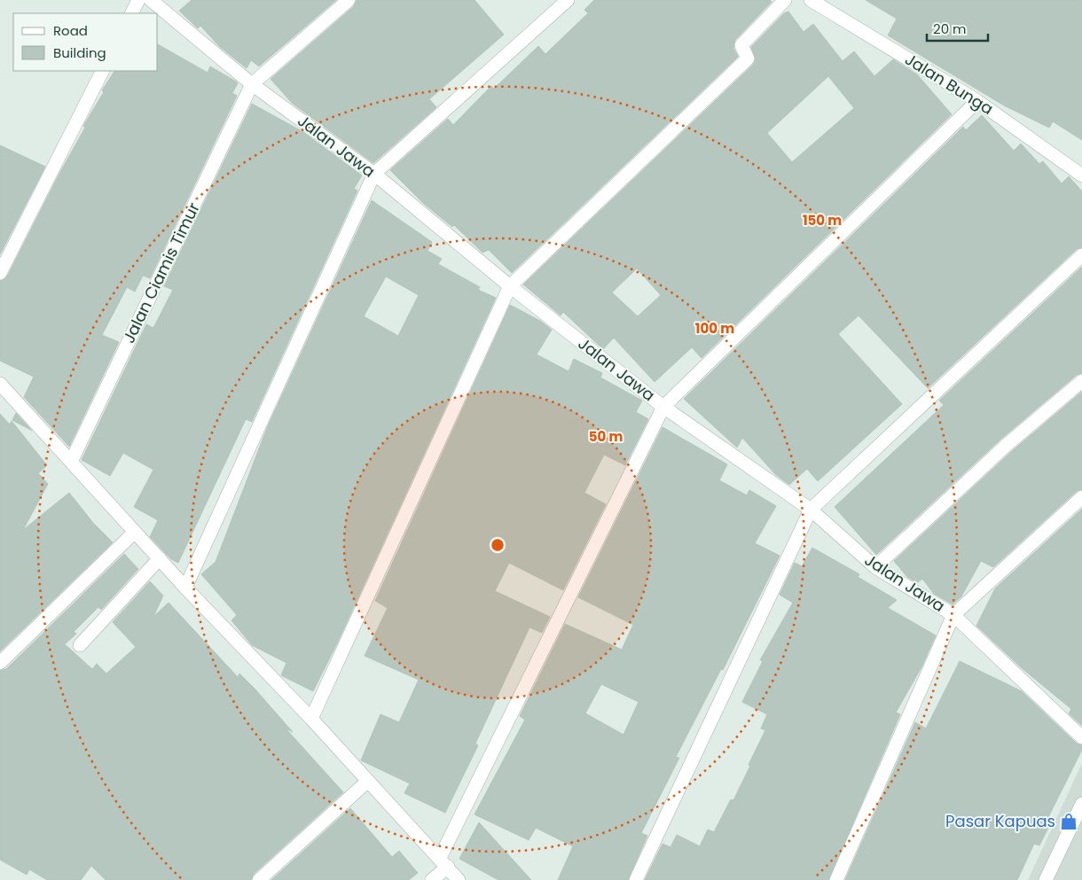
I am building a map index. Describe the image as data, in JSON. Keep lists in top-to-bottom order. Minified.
{"streets":{"street":["Jalan Bunga","Jalan Jawa","Jalan Ciamis Timur"]},"crossings":[["Jalan Jawa","Jalan Ciamis Timur"]],"places":{"shop":["Pasar Kapuas"]},"legend":["Road","Building"],"scale_bar":"20 m","rings":["150 m","100 m","50 m"]}
